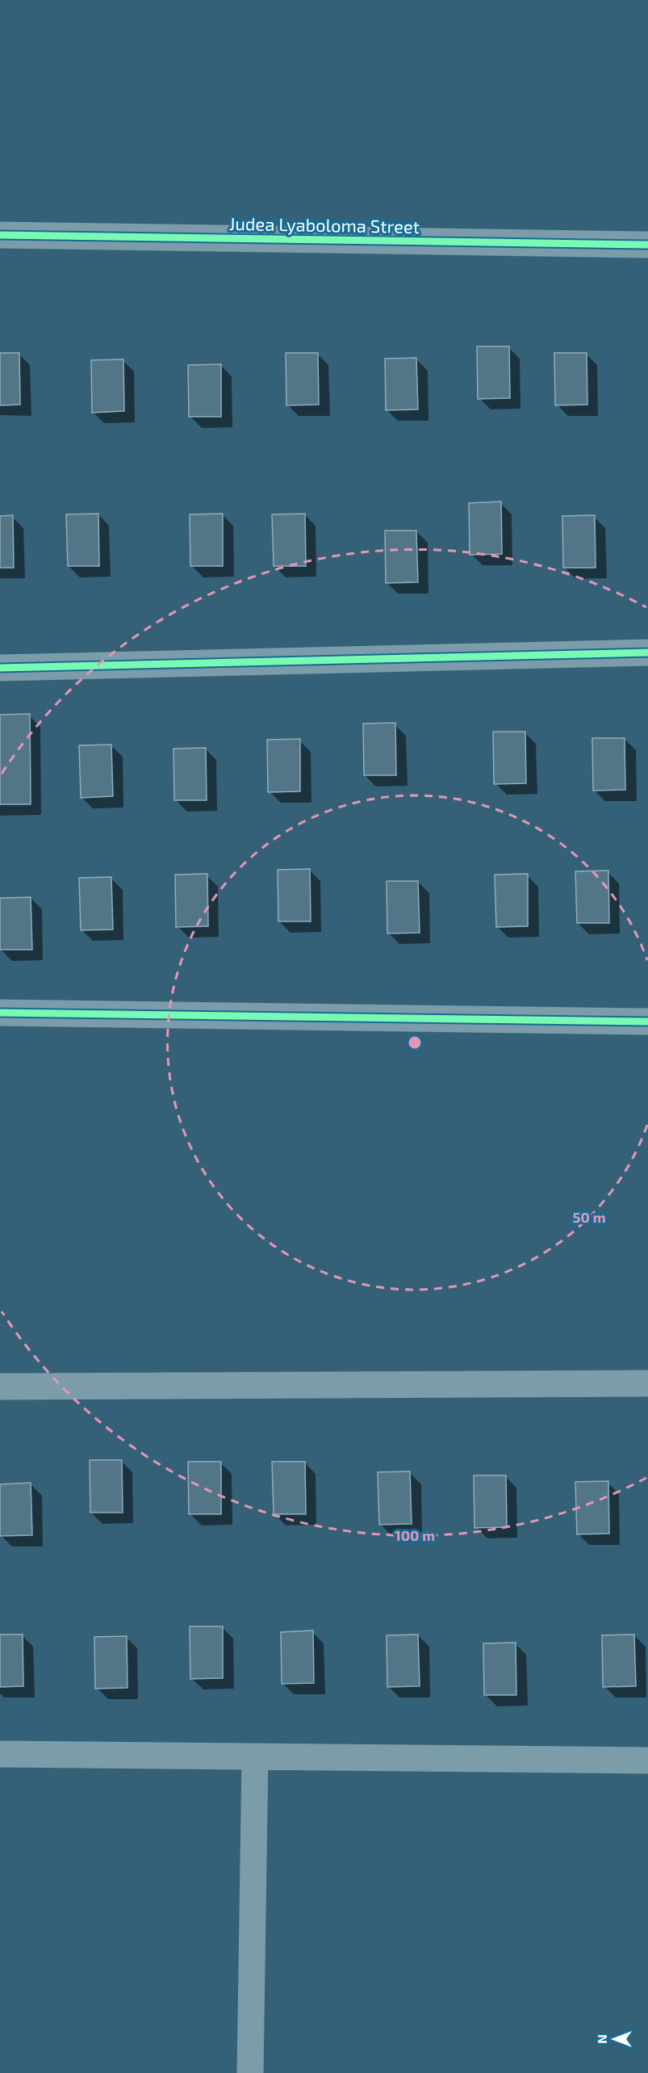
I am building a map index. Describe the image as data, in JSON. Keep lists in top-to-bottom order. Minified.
{"streets":{"street":["Judea Lyaboloma Street"]},"north":"left","rings":["50 m","100 m"]}
